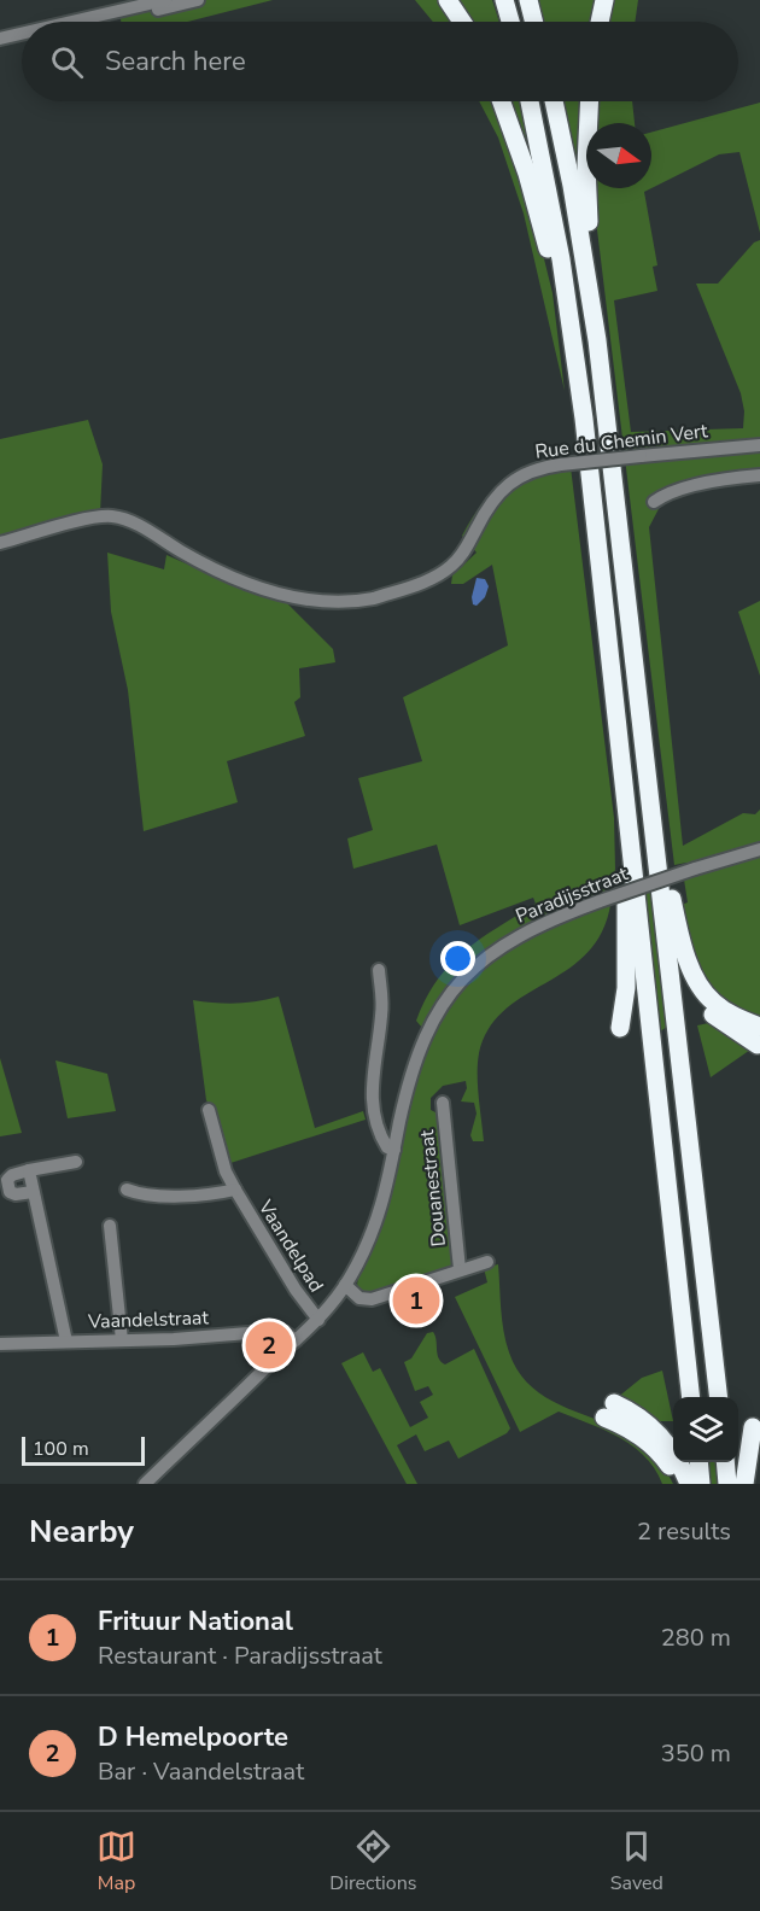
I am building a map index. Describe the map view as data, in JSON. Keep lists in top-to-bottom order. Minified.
{"streets":{"street":["Rue du Chemin Vert","Paradijsstraat","Douanestraat","Vaandelpad","Vaandelstraat"]},"crossings":[["Paradijsstraat","Vaandelpad"],["Paradijsstraat","Vaandelstraat"]],"scale_bar":"100 m","north":"right","page":{"search":"Search here","pins":["1","2"],"scale":"100 m","heading":["Nearby","2 results"],"list":[{"mark":"1","name":"Frituur National","note":"Restaurant · Paradijsstraat","value":"280 m"},{"mark":"2","name":"D Hemelpoorte","note":"Bar · Vaandelstraat","value":"350 m"}],"nav":["Map","Directions","Saved"]}}
